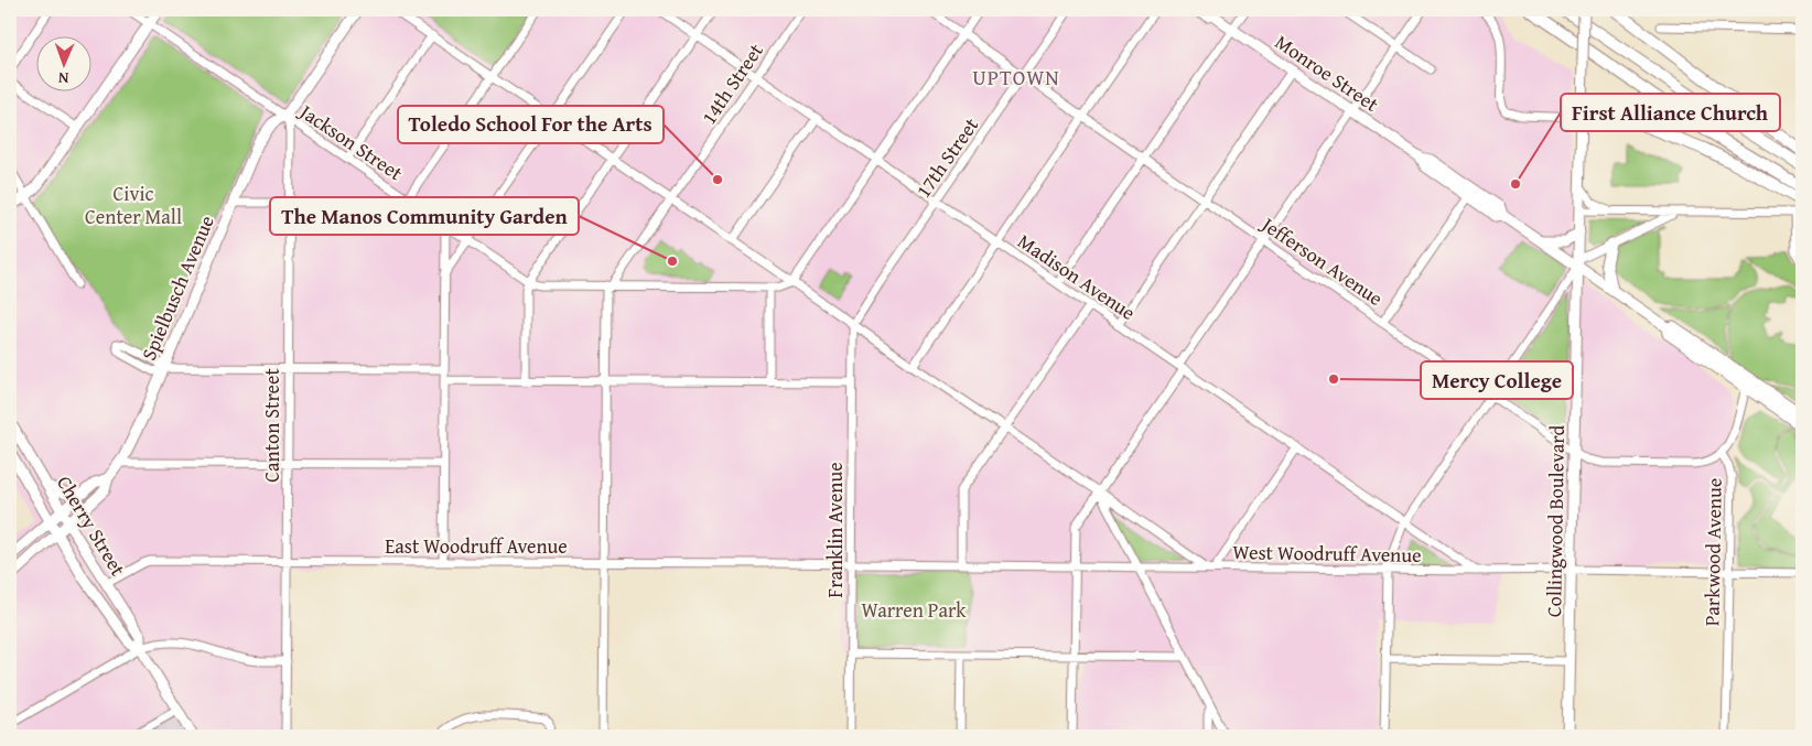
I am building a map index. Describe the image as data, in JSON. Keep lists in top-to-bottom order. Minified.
{"streets":{"main road":["Monroe Street","Spielbusch Avenue","Collingwood Boulevard","Cherry Street"],"street":["14th Street","Jackson Street","17th Street","Jefferson Avenue","Madison Avenue","Canton Street","Franklin Avenue","East Woodruff Avenue","Parkwood Avenue","West Woodruff Avenue"]},"crossings":[["Monroe Street","Collingwood Boulevard"],["Monroe Street","Parkwood Avenue"],["14th Street","Jackson Street"],["14th Street","Madison Avenue"],["Jackson Street","Spielbusch Avenue"],["Jackson Street","Canton Street"],["17th Street","Jefferson Avenue"],["17th Street","Madison Avenue"],["17th Street","Franklin Avenue"],["Jefferson Avenue","Collingwood Boulevard"],["Jefferson Avenue","Parkwood Avenue"],["Madison Avenue","West Woodruff Avenue"],["Spielbusch Avenue","Canton Street"],["Spielbusch Avenue","Cherry Street"],["Canton Street","East Woodruff Avenue"],["Collingwood Boulevard","West Woodruff Avenue"],["Cherry Street","East Woodruff Avenue"],["Franklin Avenue","East Woodruff Avenue"],["Franklin Avenue","West Woodruff Avenue"],["East Woodruff Avenue","West Woodruff Avenue"],["Parkwood Avenue","West Woodruff Avenue"]],"districts":["UPTOWN"],"parks":["Civic Center Mall","Warren Park"],"places":["Toledo School For the Arts","First Alliance Church","The Manos Community Garden","Mercy College"],"north":"bottom"}
